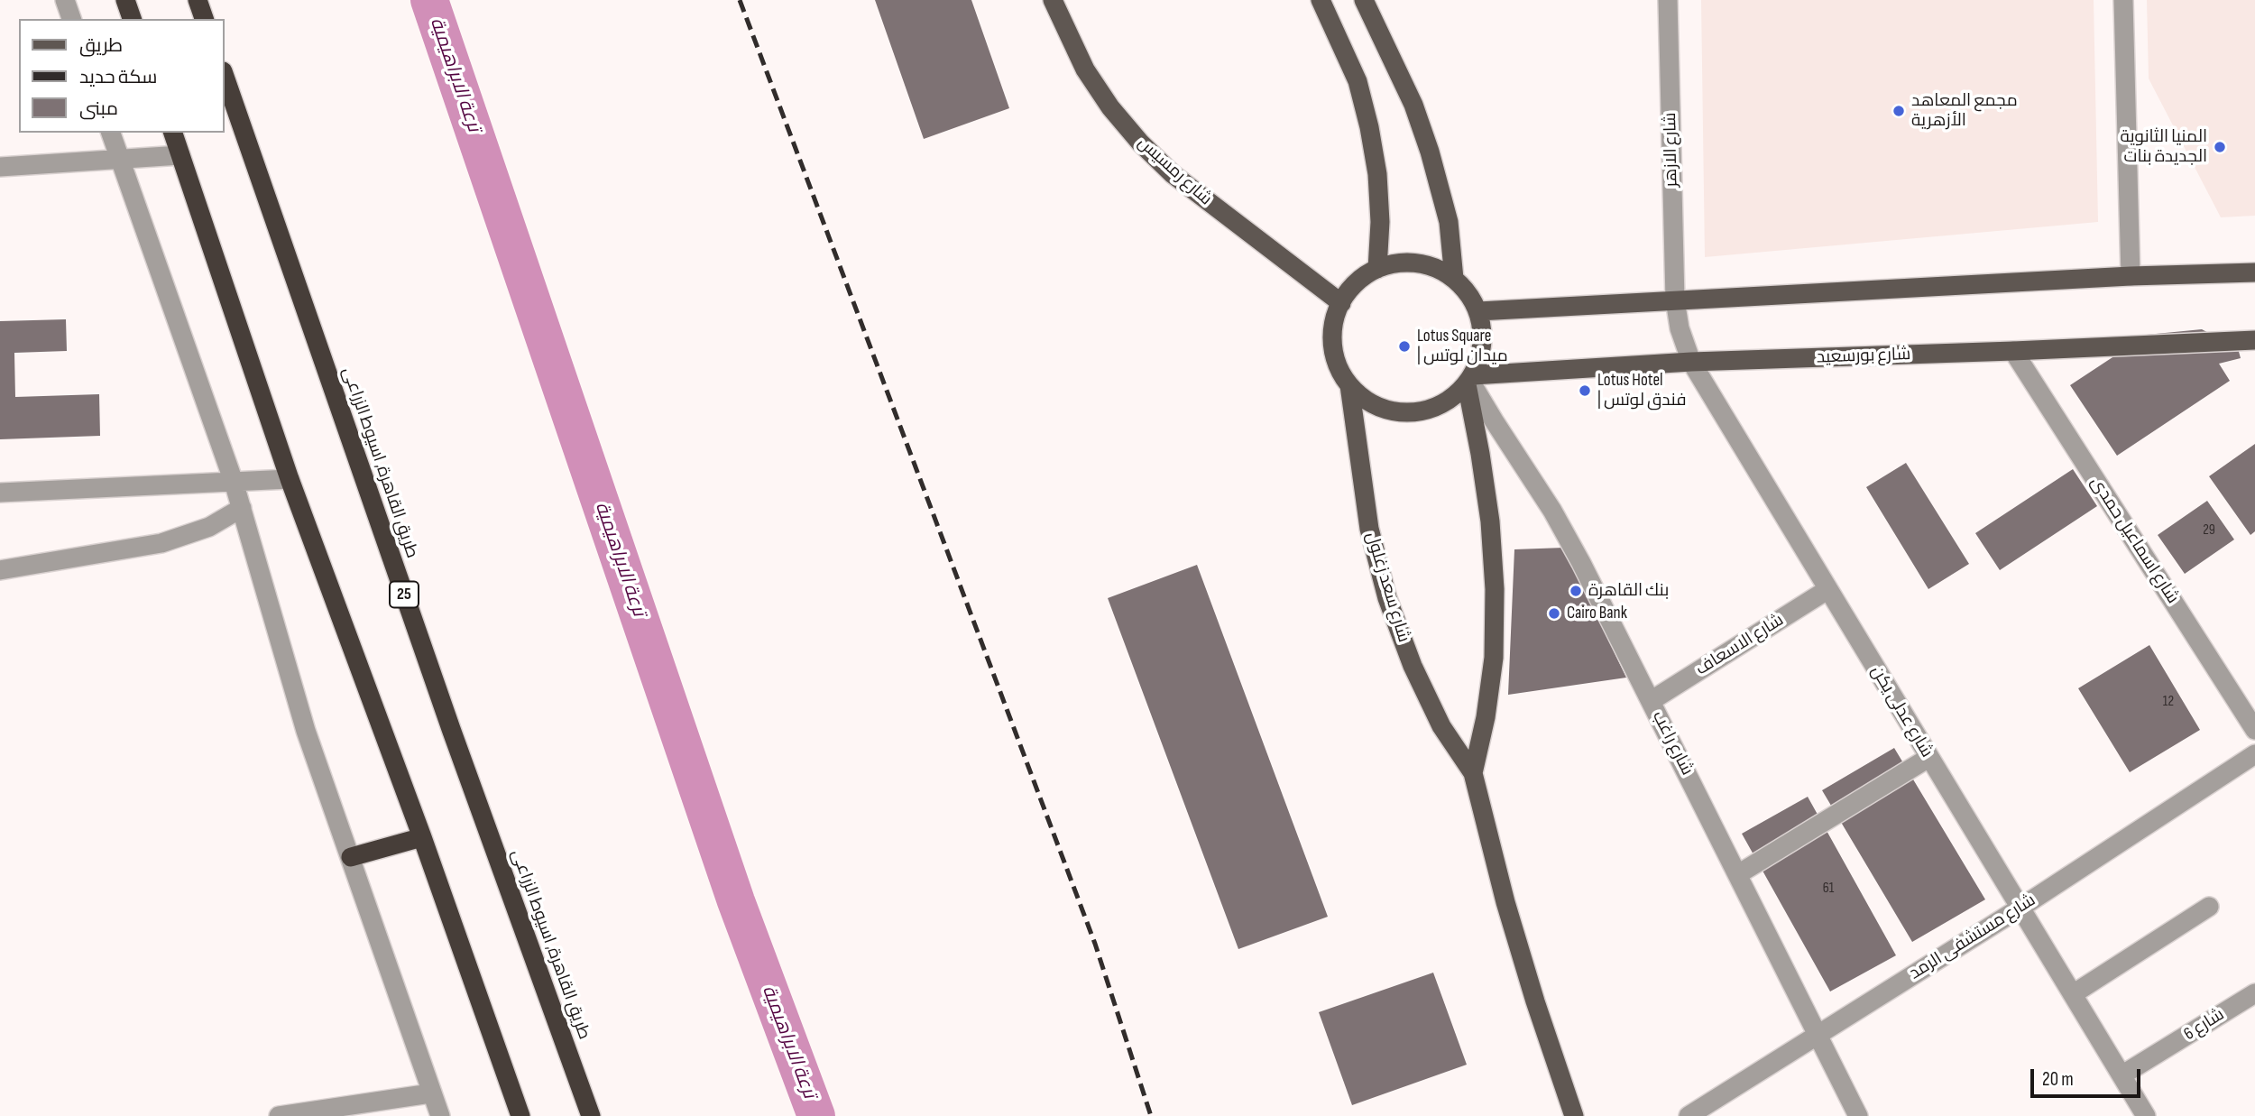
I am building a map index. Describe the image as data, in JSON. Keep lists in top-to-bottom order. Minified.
{"streets":{"highway":["طريق القاهرة, اسيوط الزراعى","25"],"main road":["شارع رمسيس","شارع بورسعيد","شارع سعد زغلول"],"street":["شارع الازهر","شارع اسماعيل حمدى","شارع الاسعاف","شارع عدلى يكن","شارع راغب","شارع مستشفى الرمد","شارع 6"]},"crossings":[["شارع الازهر","شارع عدلى يكن"],["شارع رمسيس","شارع بورسعيد"],["شارع رمسيس","شارع سعد زغلول"],["شارع رمسيس","شارع راغب"],["شارع بورسعيد","شارع اسماعيل حمدى"],["شارع بورسعيد","شارع سعد زغلول"],["شارع بورسعيد","شارع عدلى يكن"],["شارع بورسعيد","شارع راغب"],["شارع سعد زغلول","شارع راغب"],["شارع الاسعاف","شارع عدلى يكن"],["شارع الاسعاف","شارع راغب"],["شارع عدلى يكن","شارع مستشفى الرمد"],["شارع عدلى يكن","شارع 6"],["شارع راغب","شارع مستشفى الرمد"]],"water":["ترعة الابراهيمية"],"places":["مجمع المعاهد الأزهرية","المنيا الثانوية الجديدة بنات","Lotus Square | ميدان لوتس","Lotus Hotel | فندق لوتس","بنك القاهرة","Cairo Bank"],"house_numbers":["29","12","61"],"legend":["طريق","سكة حديد","مبنى"],"scale_bar":"20 m"}
